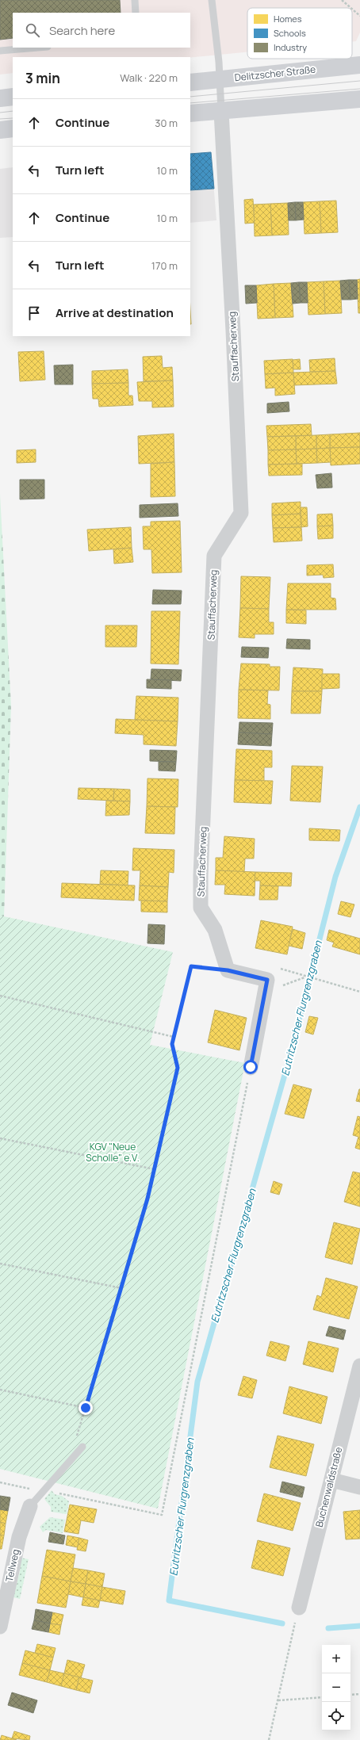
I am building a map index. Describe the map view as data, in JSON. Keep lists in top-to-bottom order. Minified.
{"streets":{"main road":["Delitzscher Straße"],"street":["Stauffacherweg","Buchenwaldstraße","Tellweg"]},"water":["Eutritzscher Flurgrenzgraben"],"parks":["KGV \"Neue Scholle\" e.V."],"legend":["Homes","Schools","Industry"],"page":{"search":"Search here","heading":["3 min","Walk · 220 m"],"list":[["Continue","30 m"],["Turn left","10 m"],["Continue","10 m"],["Turn left","170 m"],"Arrive at destination"],"map_buttons":["+","−"]}}
